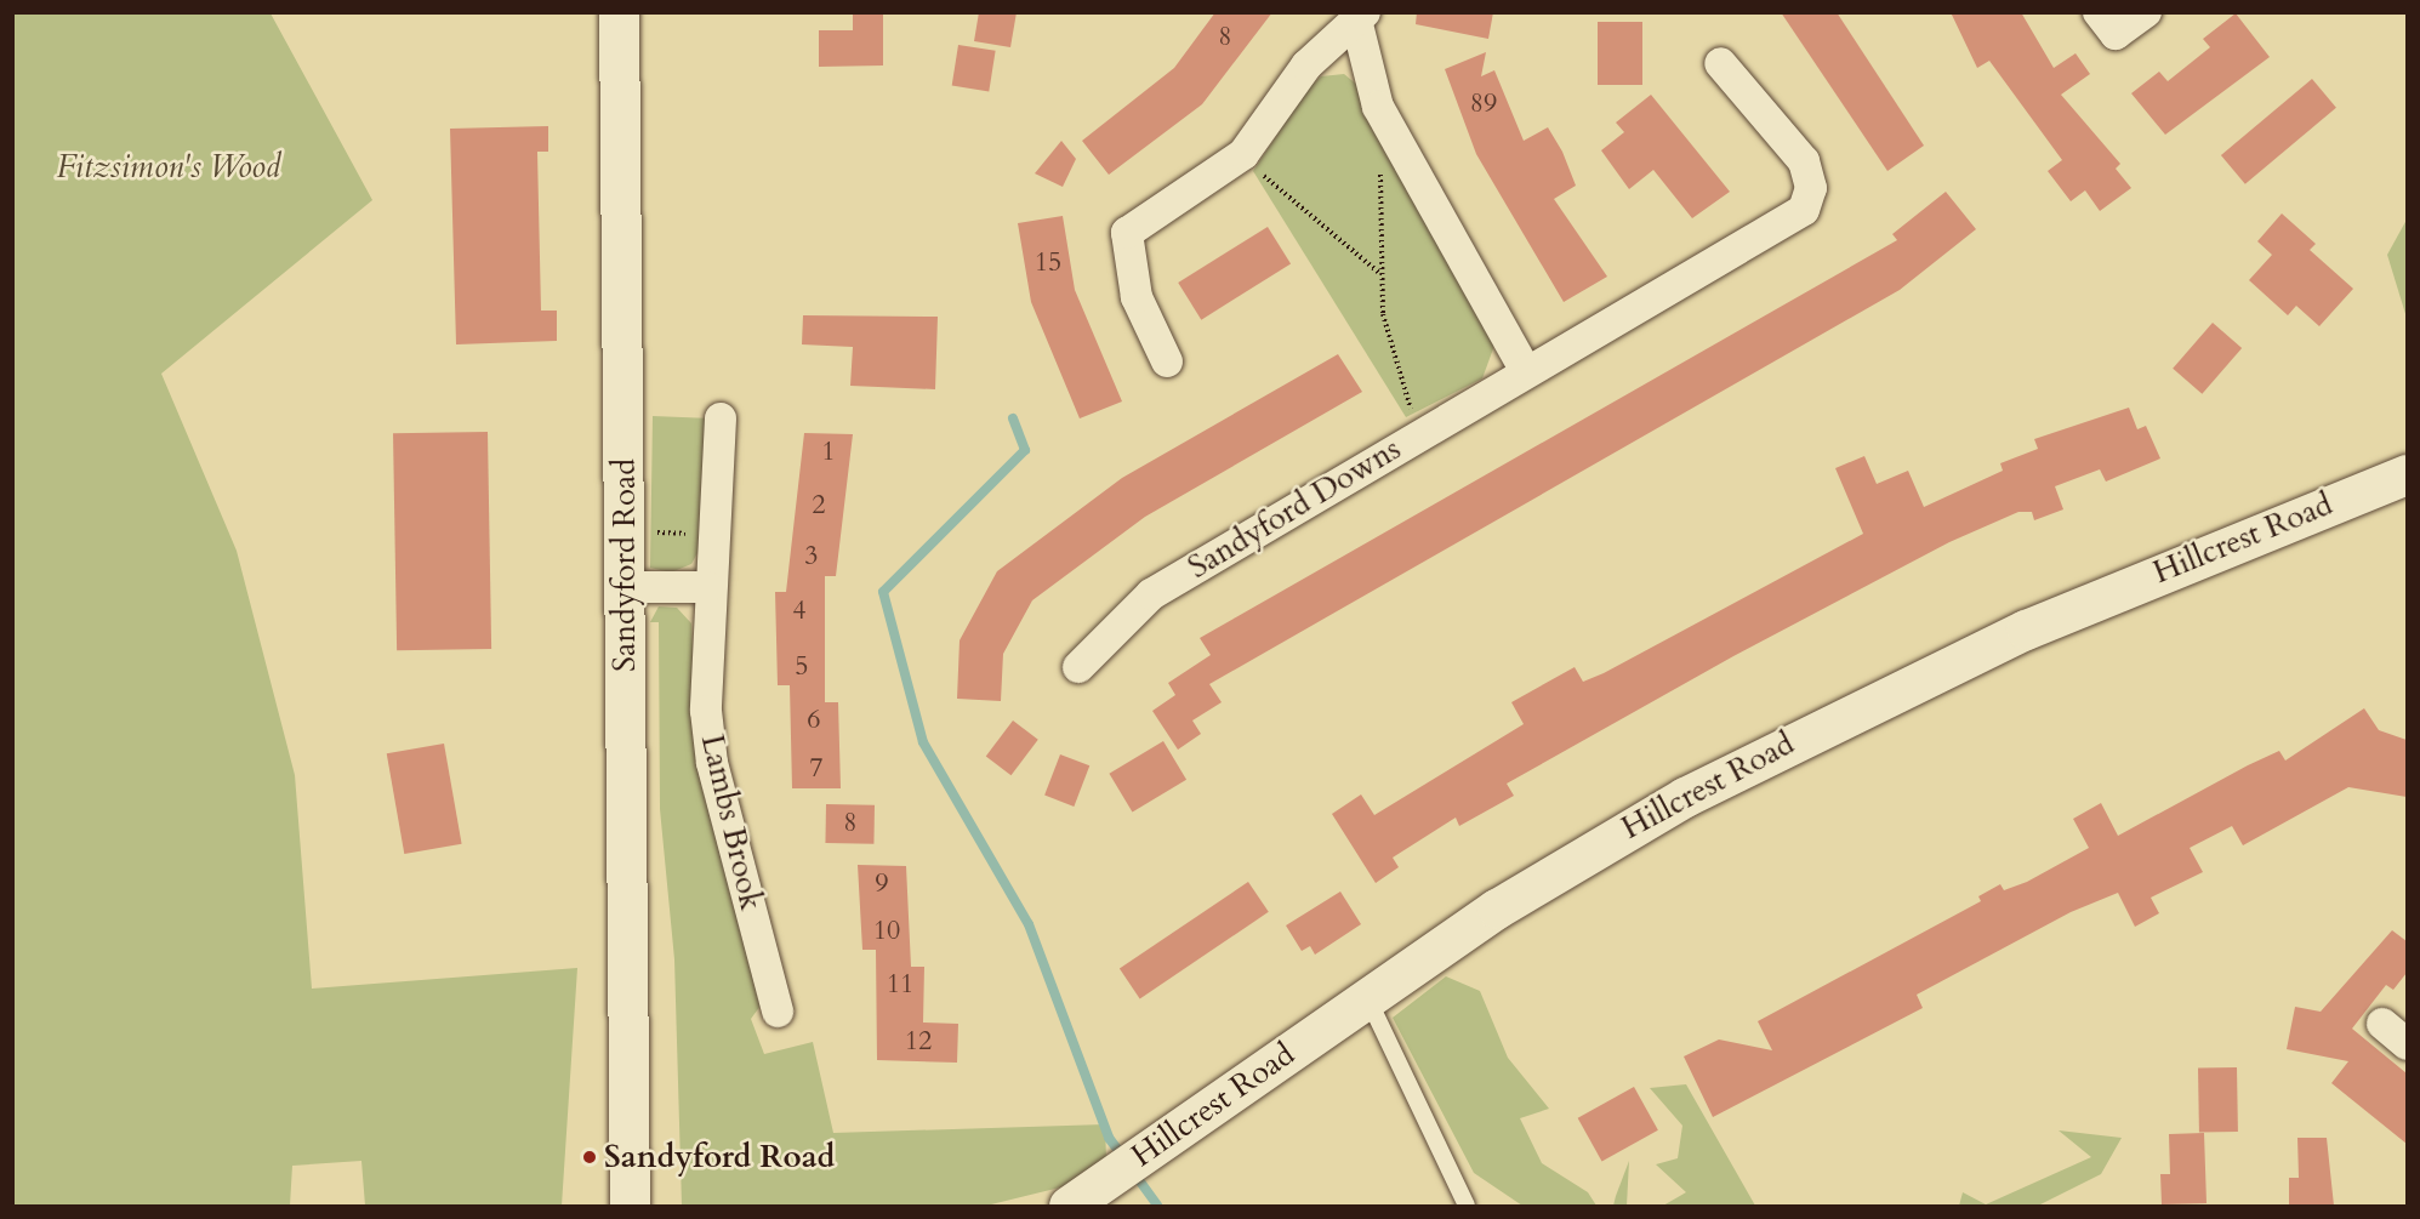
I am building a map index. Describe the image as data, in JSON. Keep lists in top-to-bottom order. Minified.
{"streets":{"street":["Sandyford Downs","Hillcrest Road","Sandyford Road","Lambs Brook"]},"parks":["Fitzsimon's Wood"],"places":["Sandyford Road"],"house_numbers":["8","89","15","1","2","3","4","5","6","7","8","9","10","11","12"]}
